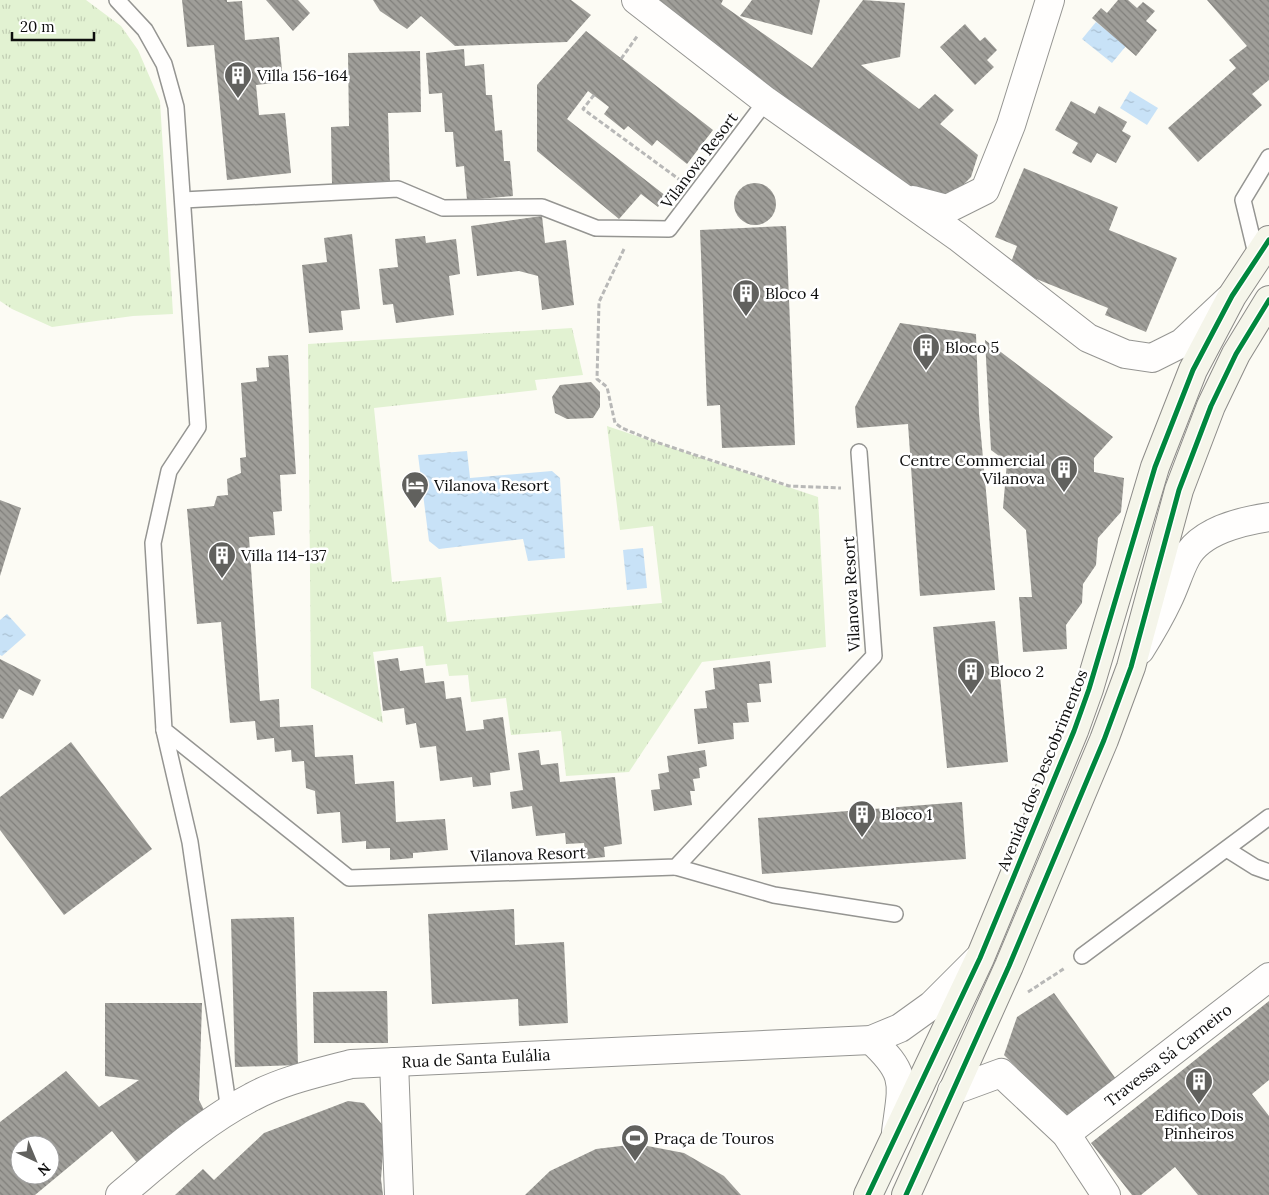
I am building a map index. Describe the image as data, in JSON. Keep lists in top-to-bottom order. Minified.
{"streets":{"main road":["Avenida dos Descobrimentos"],"street":["Travessa Sá Carneiro","Rua de Santa Eulália"],"lane":["Vilanova Resort"]},"crossings":[["Avenida dos Descobrimentos","Rua de Santa Eulália"]],"places":{"building":["Villa 156-164","Bloco 4","Bloco 5","Centre Commercial Vilanova","Villa 114-137","Bloco 2","Bloco 1","Edifico Dois Pinheiros"],"hotel":["Vilanova Resort"],"sports":["Praça de Touros"]},"scale_bar":"20 m","north":"bottom right"}
